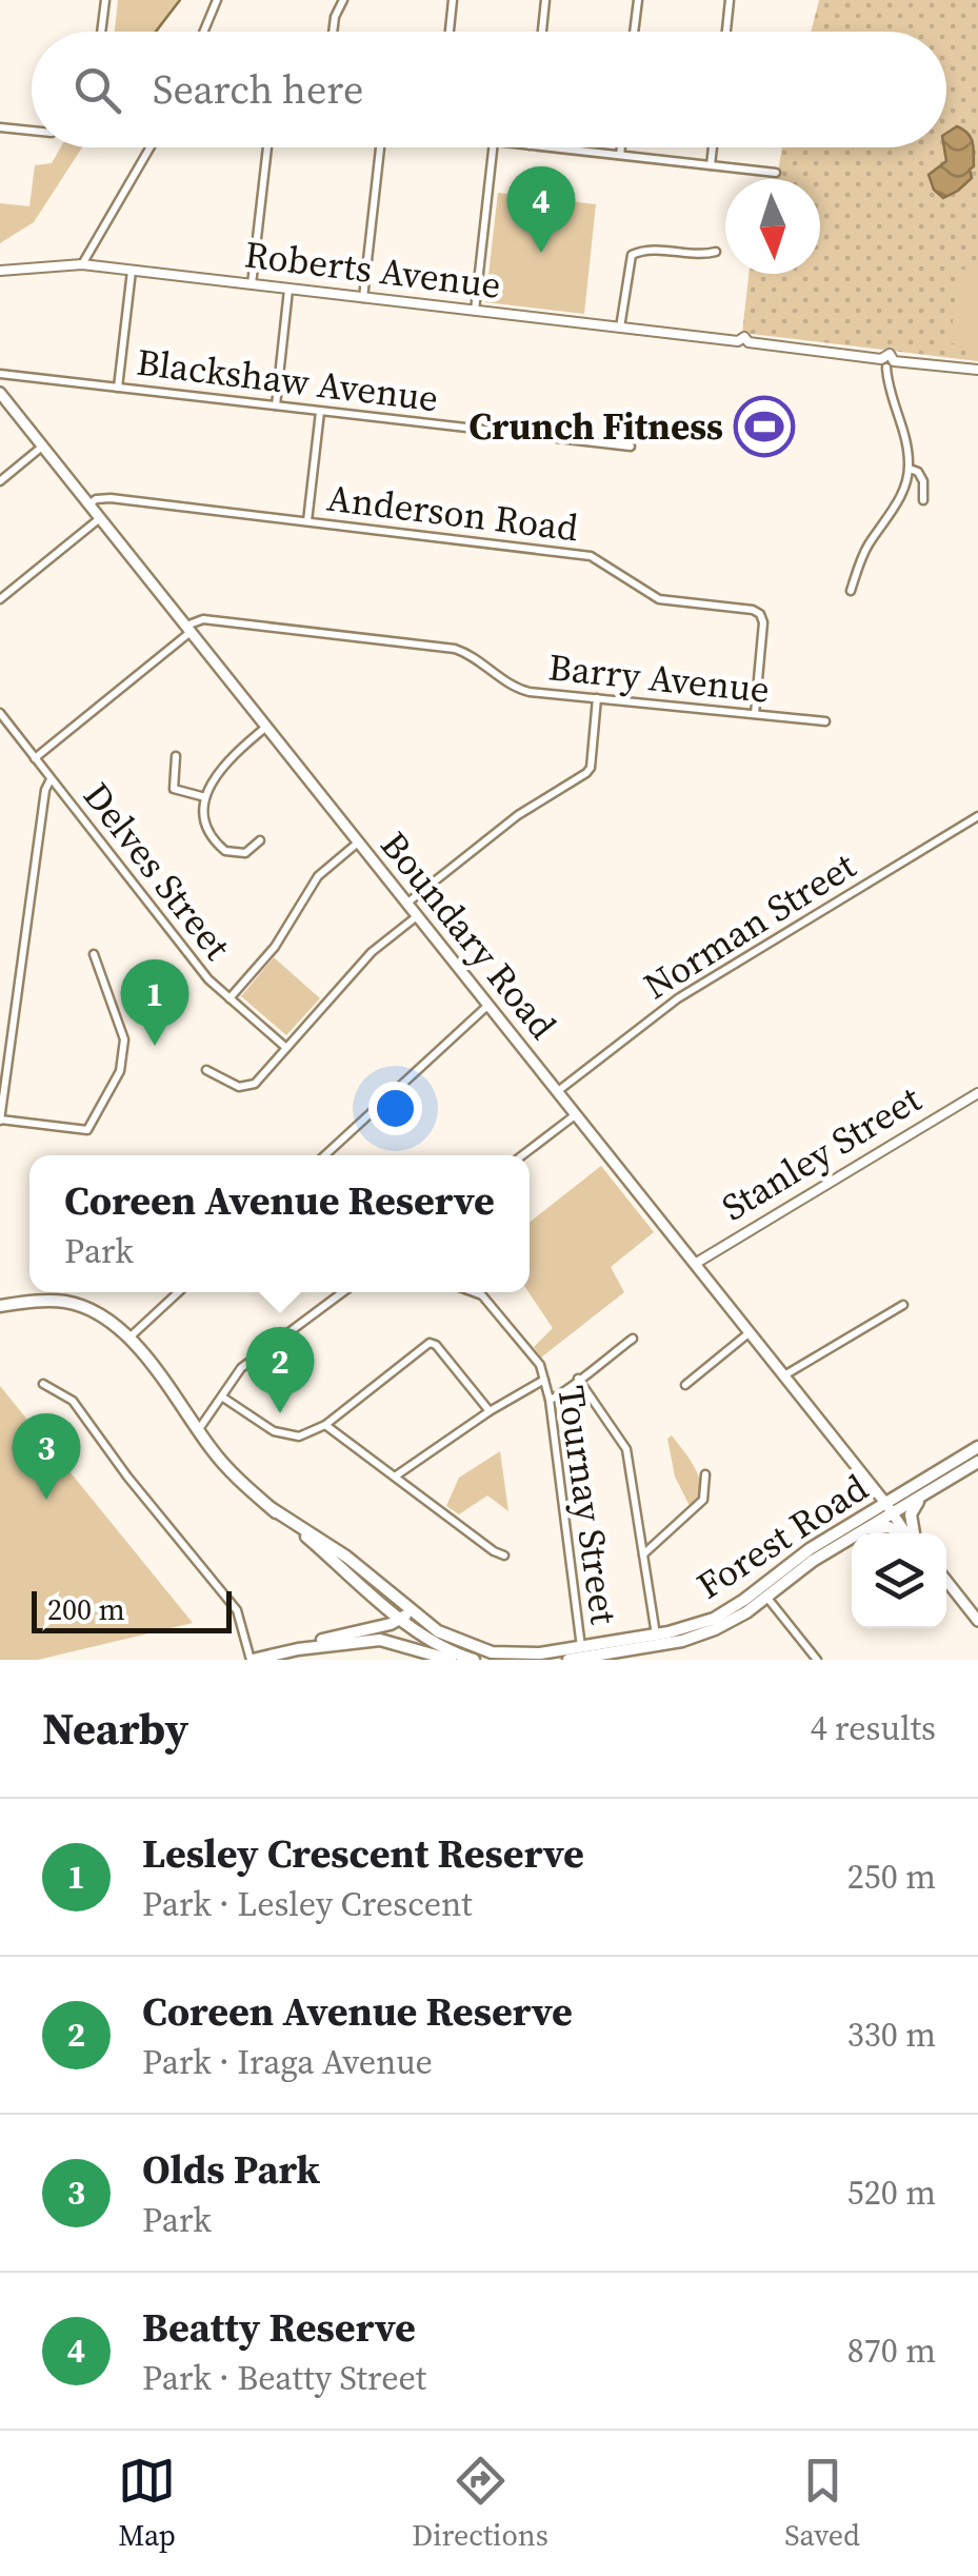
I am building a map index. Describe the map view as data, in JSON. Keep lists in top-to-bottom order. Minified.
{"streets":{"main road":["Boundary Road","Forest Road"],"street":["Roberts Avenue","Blackshaw Avenue","Anderson Road","Barry Avenue","Delves Street","Norman Street","Stanley Street","Tournay Street"]},"crossings":[["Anderson Road","Barry Avenue"],["Anderson Road","Boundary Road"],["Barry Avenue","Boundary Road"],["Norman Street","Boundary Road"],["Boundary Road","Stanley Street"],["Boundary Road","Forest Road"],["Tournay Street","Forest Road"]],"places":{"sports":["Crunch Fitness"]},"scale_bar":"200 m","north":"bottom","page":{"search":"Search here","pins":["4","1","2","3"],"popup":["Coreen Avenue Reserve","Park"],"scale":"200 m","heading":["Nearby","4 results"],"list":[{"mark":"1","name":"Lesley Crescent Reserve","note":"Park · Lesley Crescent","value":"250 m"},{"mark":"2","name":"Coreen Avenue Reserve","note":"Park · Iraga Avenue","value":"330 m"},{"mark":"3","name":"Olds Park","note":"Park","value":"520 m"},{"mark":"4","name":"Beatty Reserve","note":"Park · Beatty Street","value":"870 m"}],"nav":["Map","Directions","Saved"]}}
